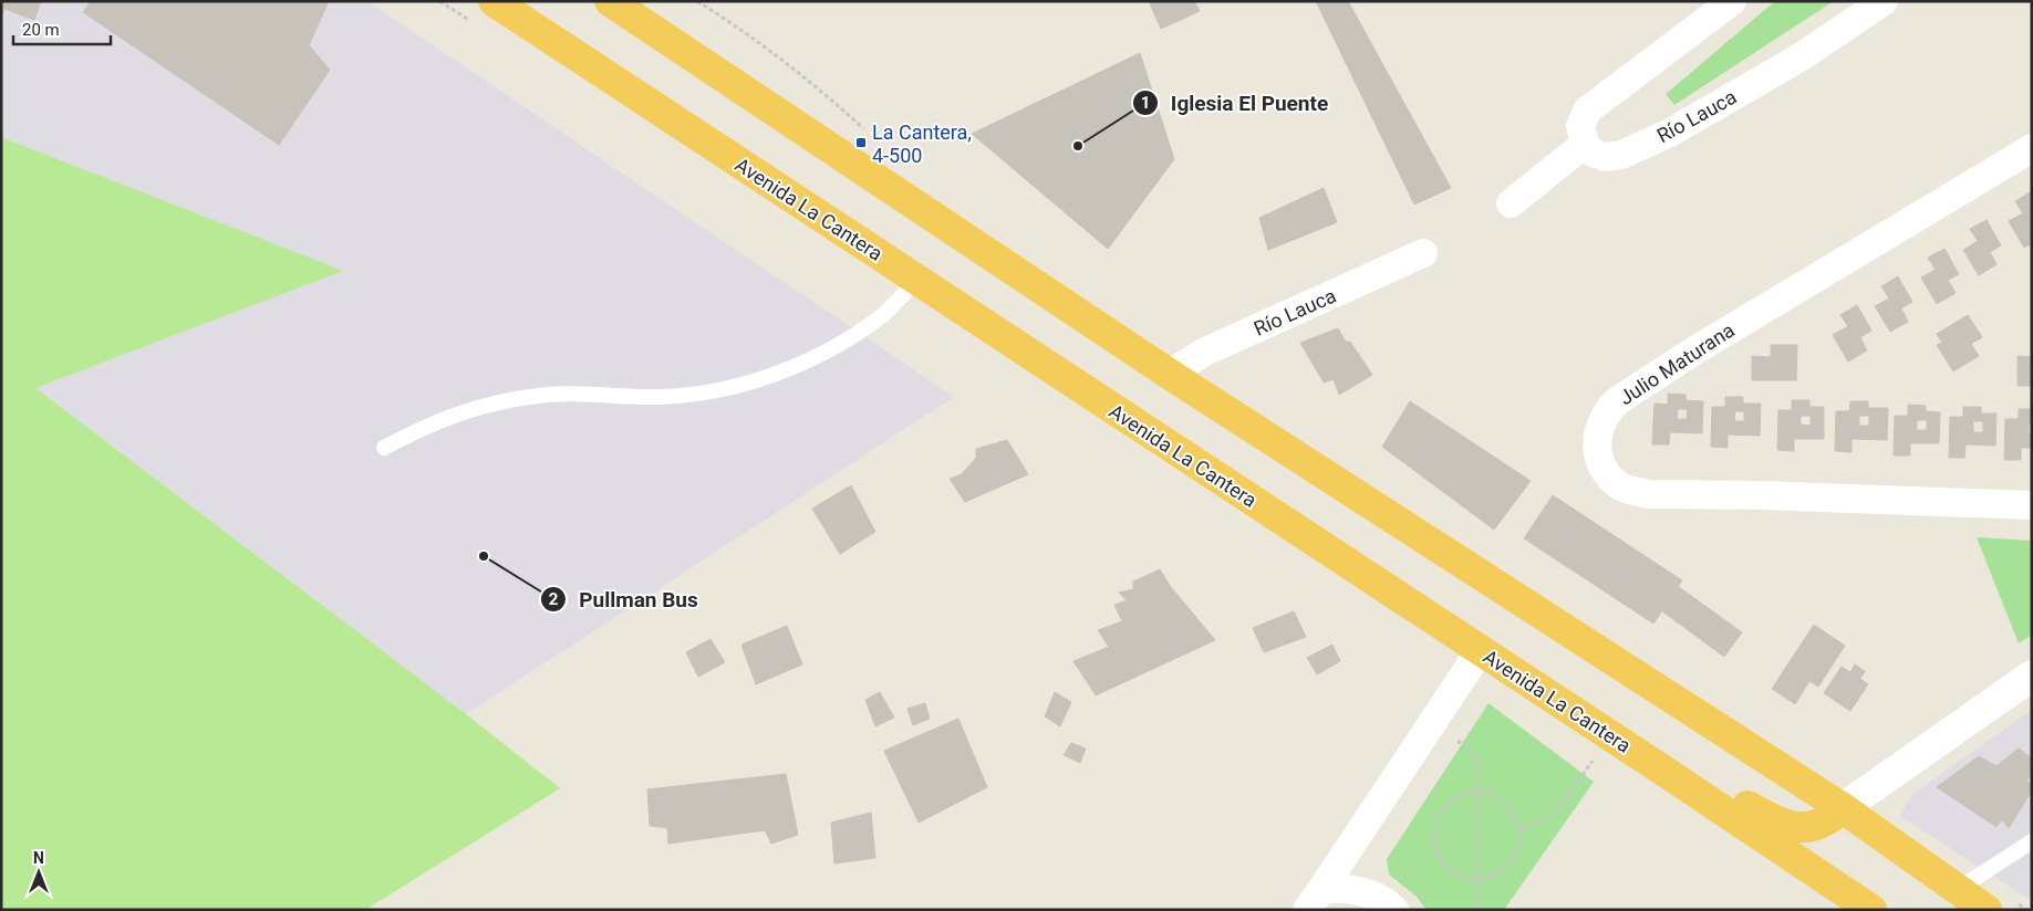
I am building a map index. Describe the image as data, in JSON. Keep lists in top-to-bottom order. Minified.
{"streets":{"highway":["Avenida La Cantera"],"street":["Río Lauca","Julio Maturana"]},"places":{"transit":["La Cantera, 4-500"],"other":["Iglesia El Puente","Pullman Bus"]},"scale_bar":"20 m","north":"top"}
